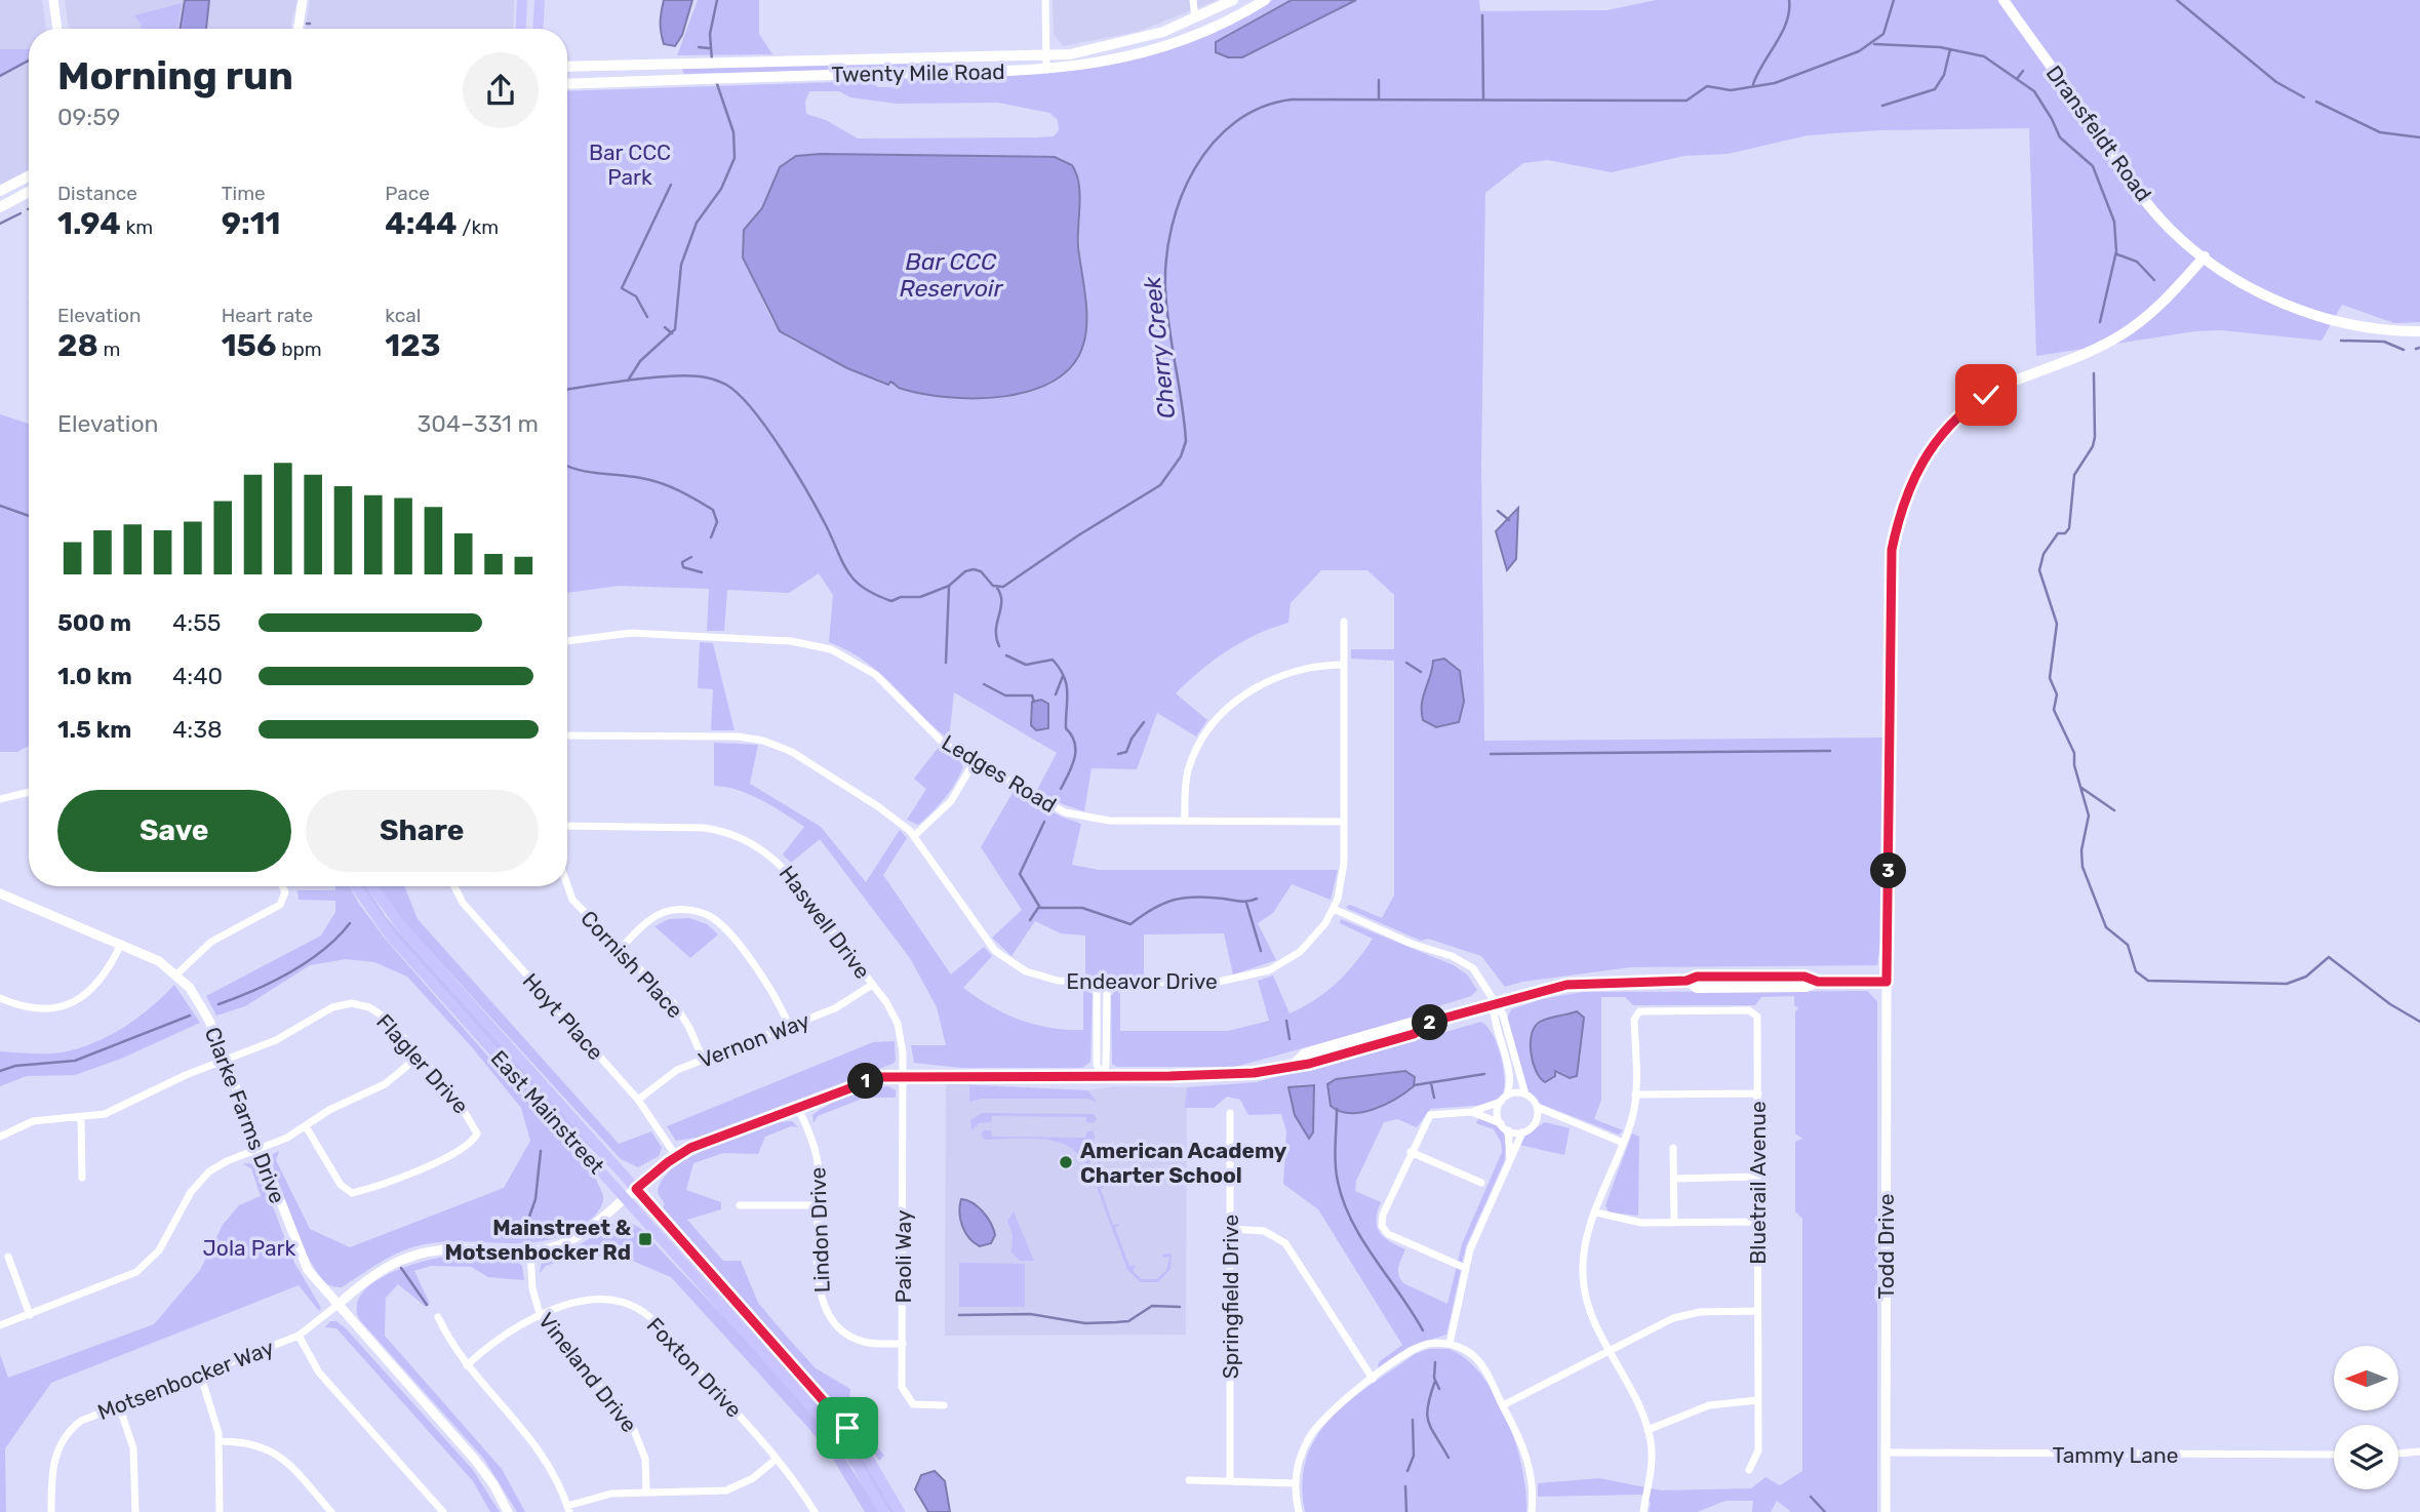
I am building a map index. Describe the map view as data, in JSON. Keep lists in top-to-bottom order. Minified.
{"streets":{"main road":["Twenty Mile Road","Dransfeldt Road","East Mainstreet"],"street":["Ledges Road","Haswell Drive","Cornish Place","Endeavor Drive","Hoyt Place","Vernon Way","Flagler Drive","Clarke Farms Drive","Bluetrail Avenue","Lindon Drive","Todd Drive","Paoli Way","Springfield Drive","Foxton Drive","Vineland Drive","Motsenbocker Way","Tammy Lane"]},"crossings":[["Ledges Road","Endeavor Drive"],["Haswell Drive","Vernon Way"],["Haswell Drive","Paoli Way"],["Cornish Place","Vernon Way"],["Hoyt Place","Vernon Way"],["Flagler Drive","Clarke Farms Drive"],["Clarke Farms Drive","Motsenbocker Way"],["Lindon Drive","Paoli Way"],["Todd Drive","Tammy Lane"],["Foxton Drive","Vineland Drive"]],"water":["Bar CCC Reservoir","Cherry Creek"],"parks":["Bar CCC Park","Jola Park"],"places":{"other":["American Academy Charter School"],"transit":["Mainstreet & Motsenbocker Rd"]},"north":"left","page":{"heading":["Morning run","09:59"],"stats":[["Distance","1.94 km"],["Time","9:11"],["Pace","4:44 /km"],["Elevation","28 m"],["Heart rate","156 bpm"],["kcal","123"]],"chart":["Elevation","304–331 m"],"list":[{"name":"500 m","note":"4:55"},{"name":"1.0 km","note":"4:40"},{"name":"1.5 km","note":"4:38"}],"buttons":["Save","Share"],"pins":["3","2","1"]}}
